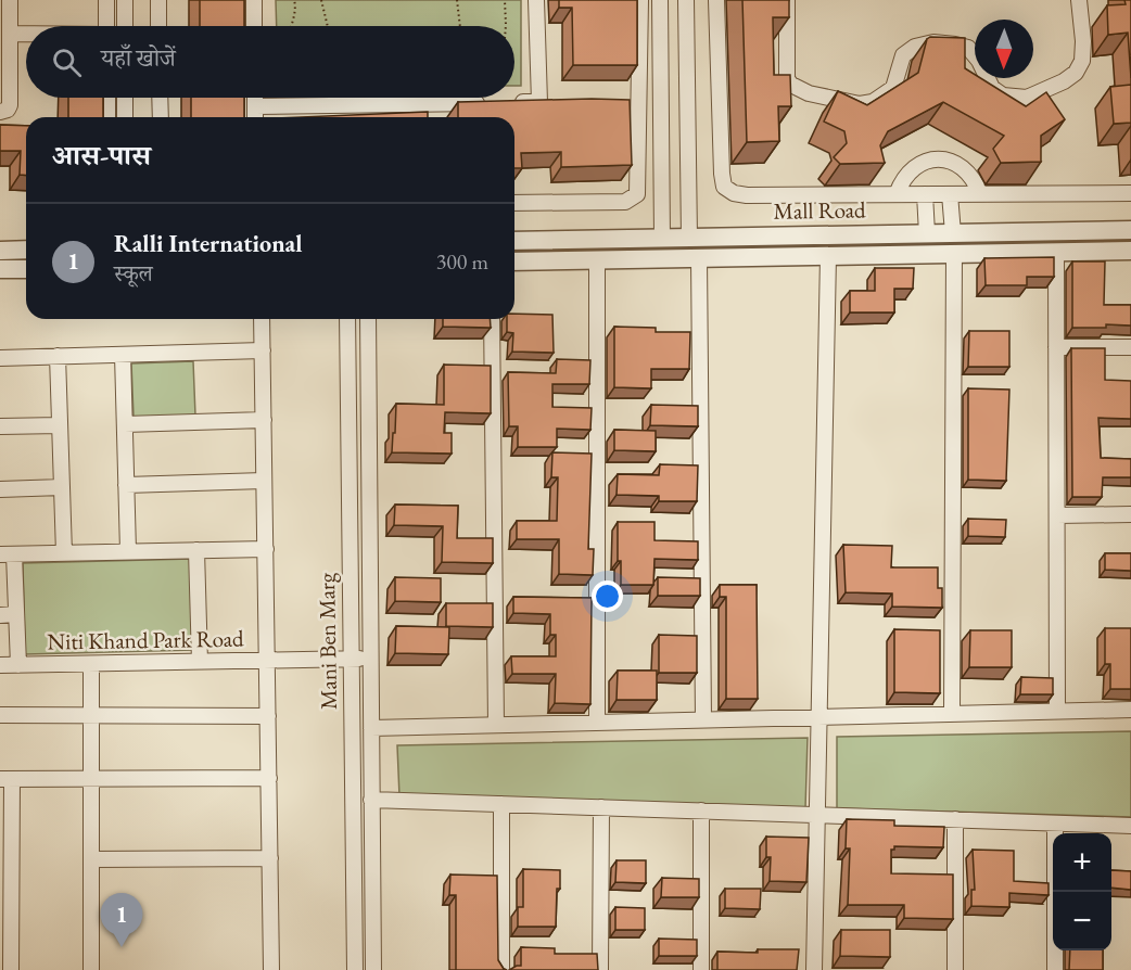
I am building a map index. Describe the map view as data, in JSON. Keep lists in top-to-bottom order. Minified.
{"streets":{"street":["Mall Road","Niti Khand Park Road","Mani Ben Marg"]},"north":"bottom","page":{"search":"यहाँ खोजें","heading":"आस-पास","list":[{"mark":"1","name":"Ralli International","note":"स्कूल","value":"300 m"}],"map_buttons":["+","−"],"pins":"1"}}
